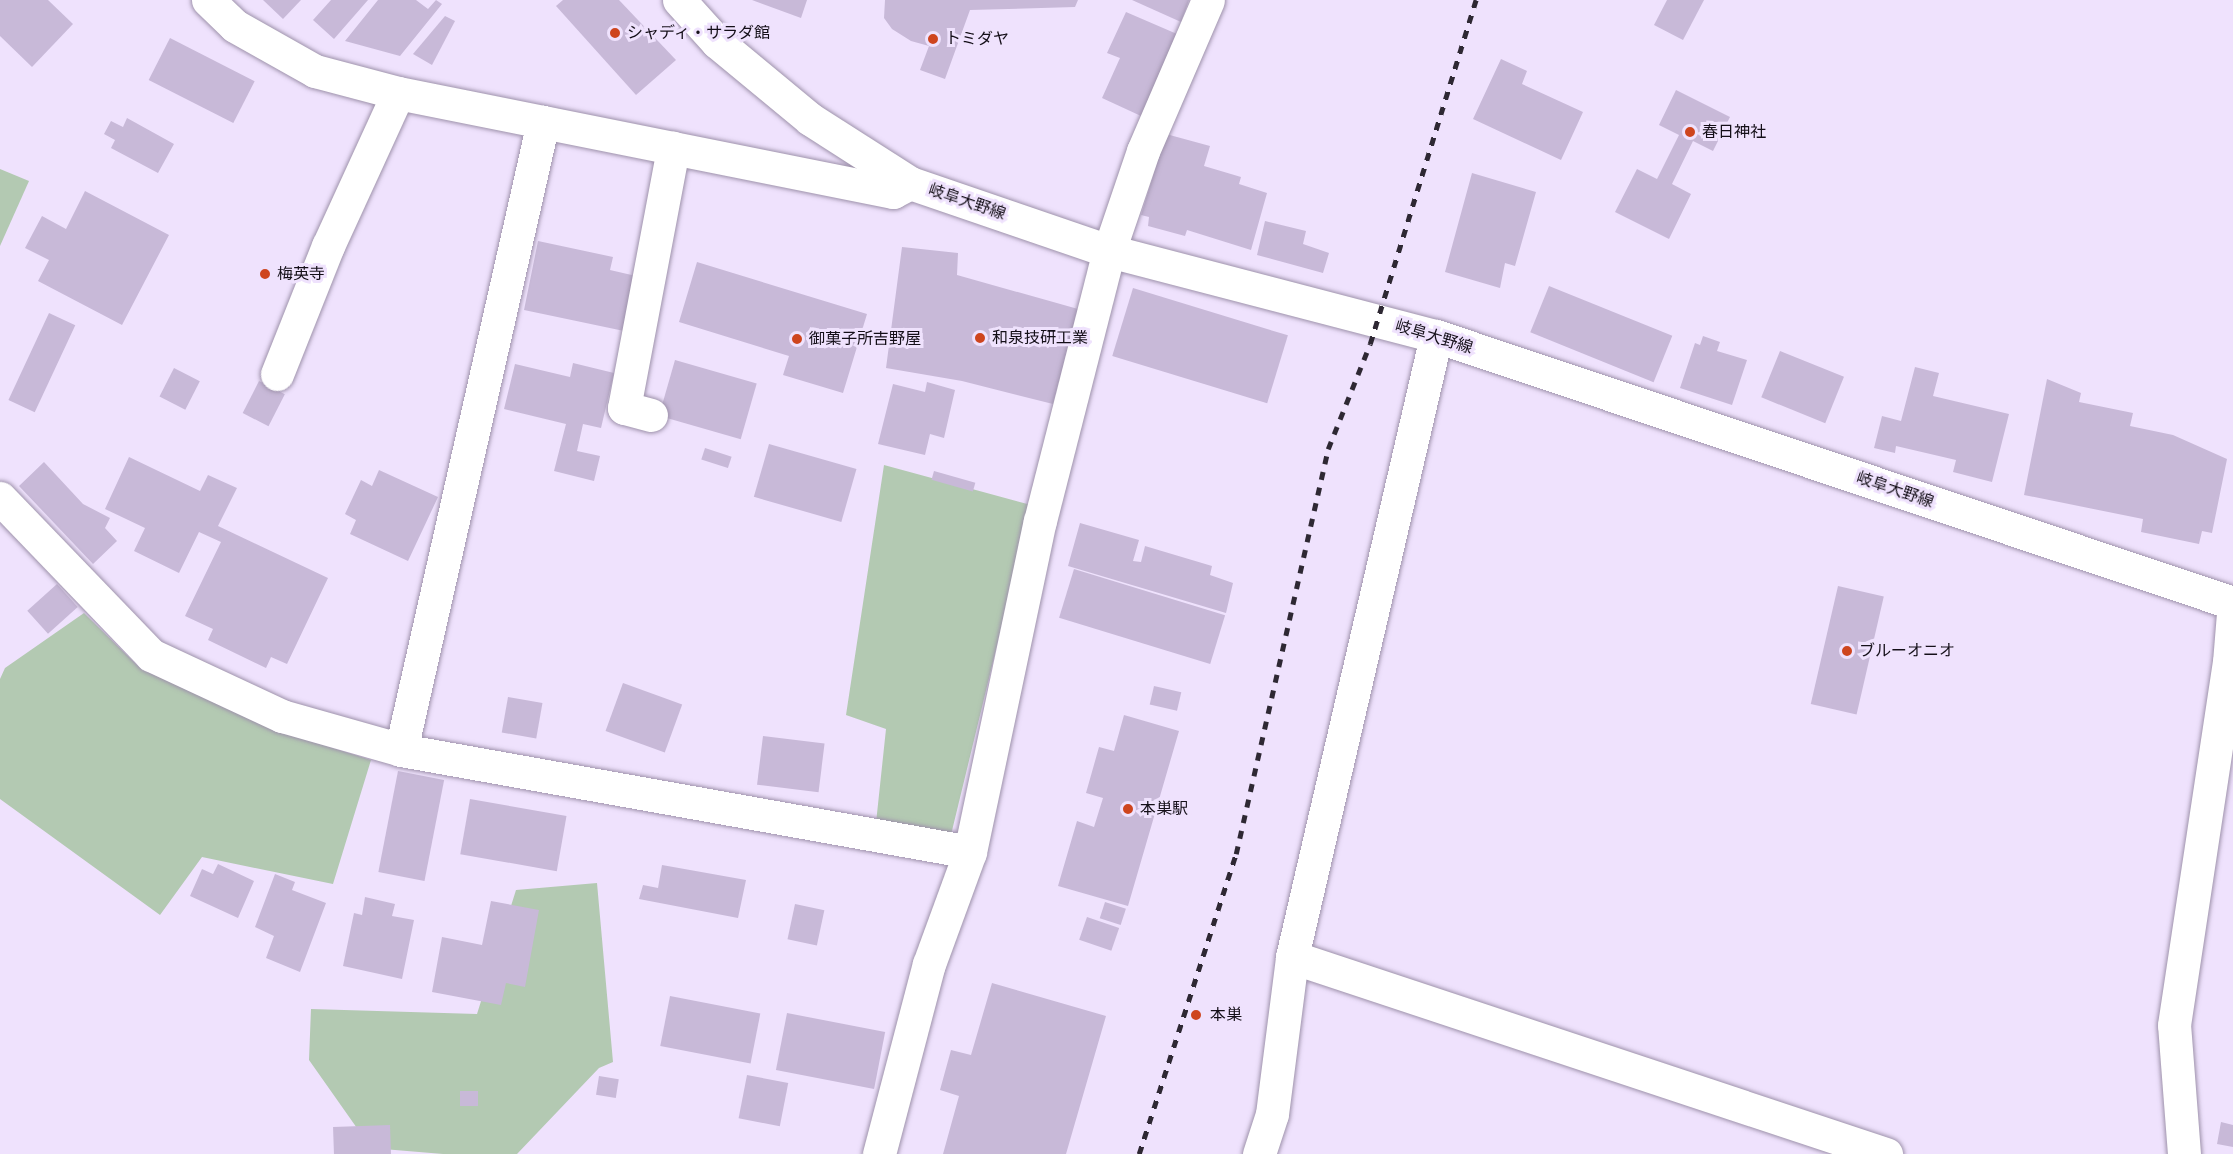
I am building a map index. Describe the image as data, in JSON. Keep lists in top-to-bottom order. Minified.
{"streets":{"street":["岐阜大野線"]},"places":["シャディ・サラダ館","トミダヤ","春日神社","梅英寺","和泉技研工業","御菓子所吉野屋","ブルーオニオ","本巣駅","本巣"]}
